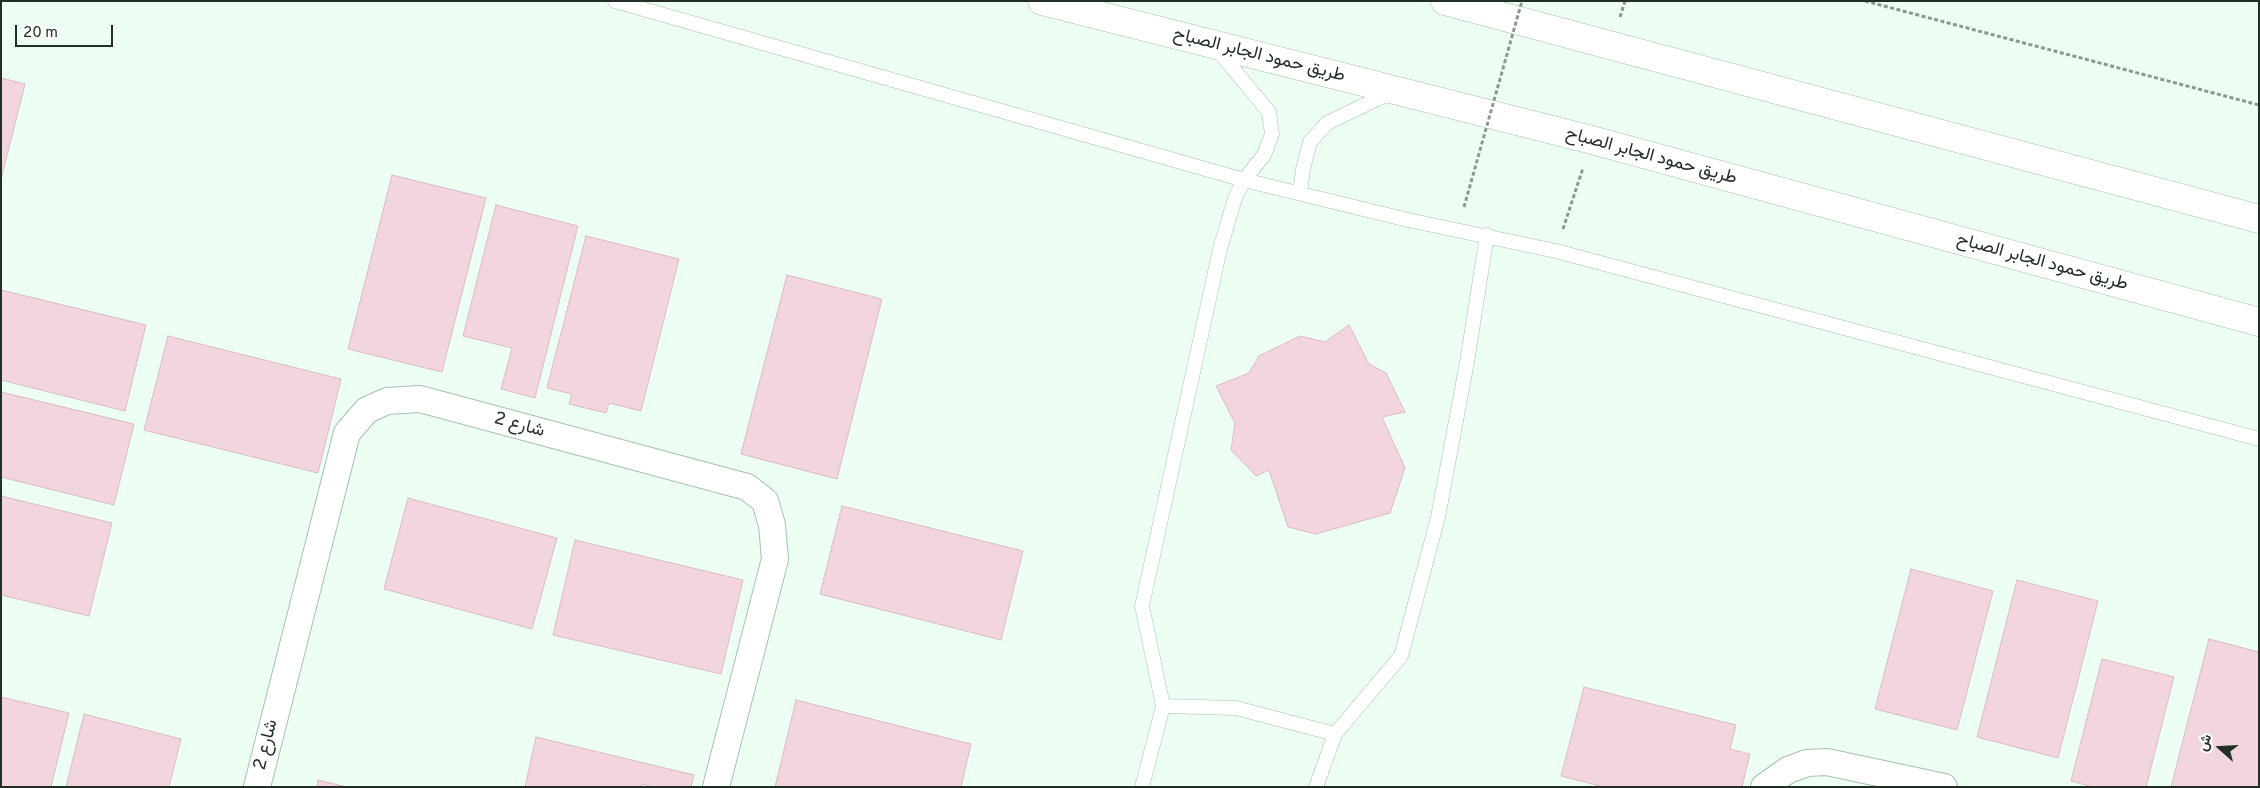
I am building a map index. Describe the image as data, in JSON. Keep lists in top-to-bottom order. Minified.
{"streets":{"main road":["طريق حمود الجابر الصباح"],"street":["شارع 2"]},"scale_bar":"20 m","north":"left"}
